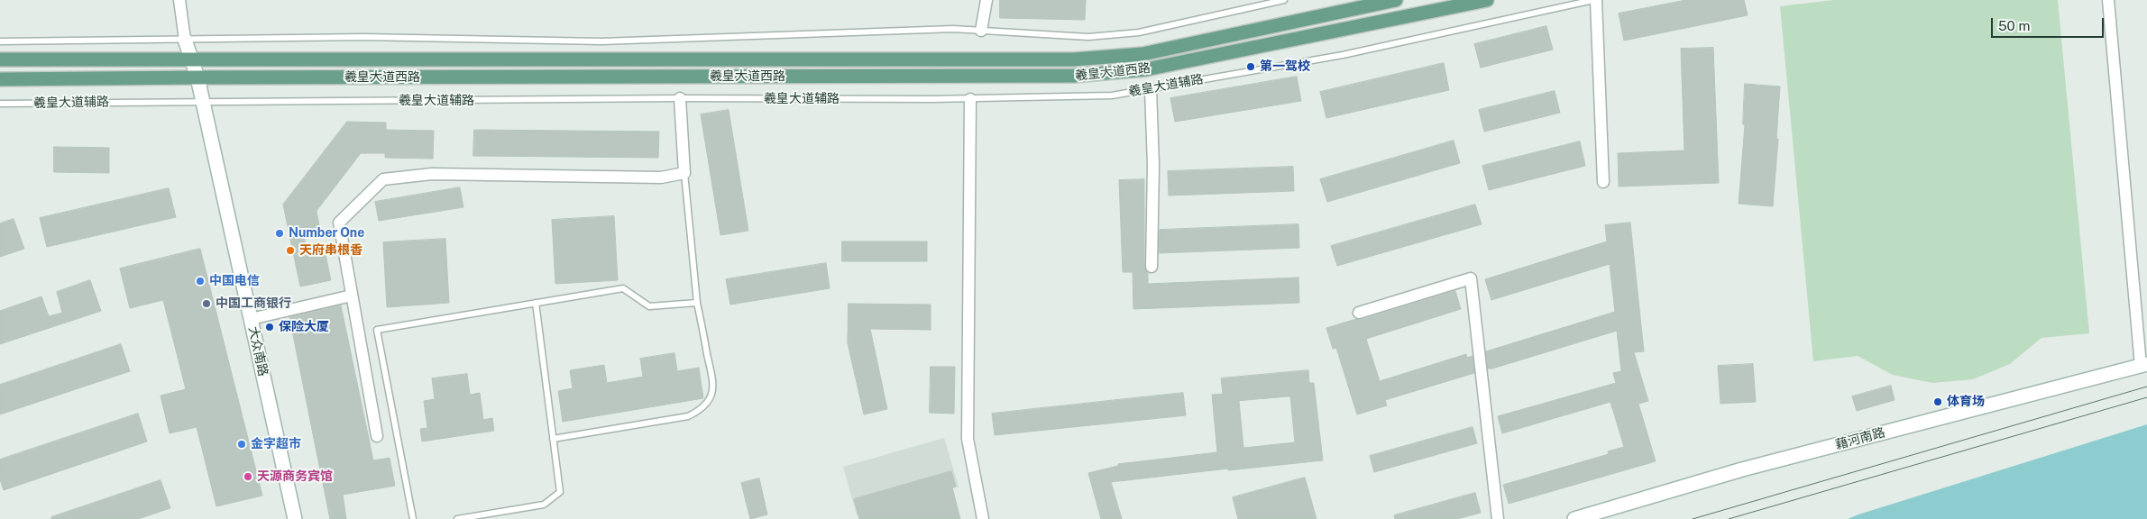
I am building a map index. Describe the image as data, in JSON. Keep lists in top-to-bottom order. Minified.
{"streets":{"main road":["羲皇大道西路","大众南路","藉河南路"],"lane":["羲皇大道辅路"]},"crossings":[["羲皇大道西路","大众南路"],["羲皇大道辅路","大众南路"]],"places":["第一驾校","Number One","天府串根香","中国电信","中国工商银行","保险大厦","体育场","金字超市","天源商务宾馆"],"scale_bar":"50 m"}
